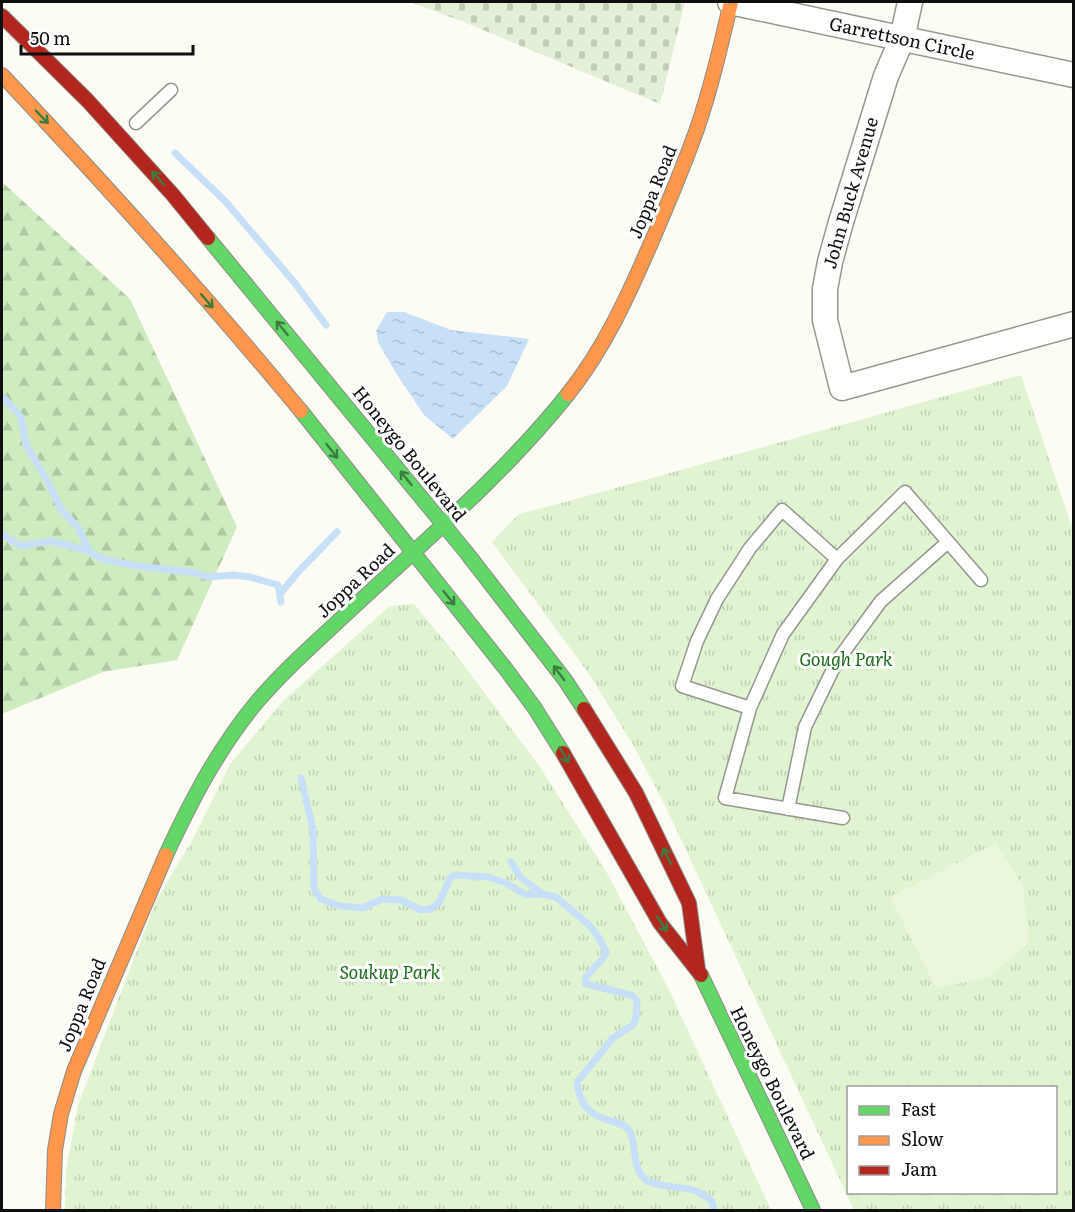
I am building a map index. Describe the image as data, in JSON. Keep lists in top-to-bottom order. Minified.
{"streets":{"main road":["Joppa Road","Honeygo Boulevard"],"street":["Garrettson Circle","John Buck Avenue"]},"crossings":[["Garrettson Circle","Joppa Road"],["Garrettson Circle","John Buck Avenue"],["Joppa Road","Honeygo Boulevard"]],"parks":["Gough Park","Soukup Park"],"legend":["Fast","Slow","Jam"],"scale_bar":"50 m"}
